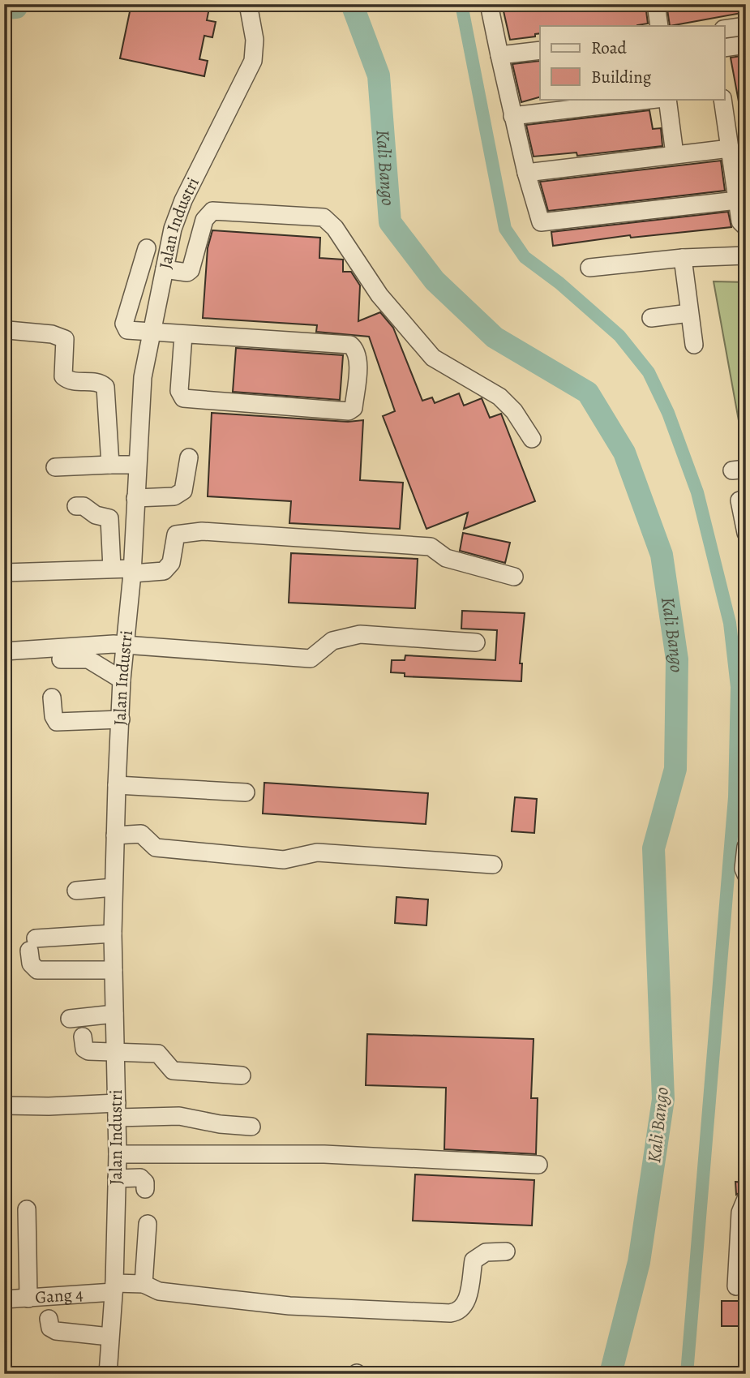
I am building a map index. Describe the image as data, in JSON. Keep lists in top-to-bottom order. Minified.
{"streets":{"street":["Jalan Industri","Gang 4"]},"crossings":[["Jalan Industri","Gang 4"]],"water":["Kali Bango"],"legend":["Road","Building"]}
